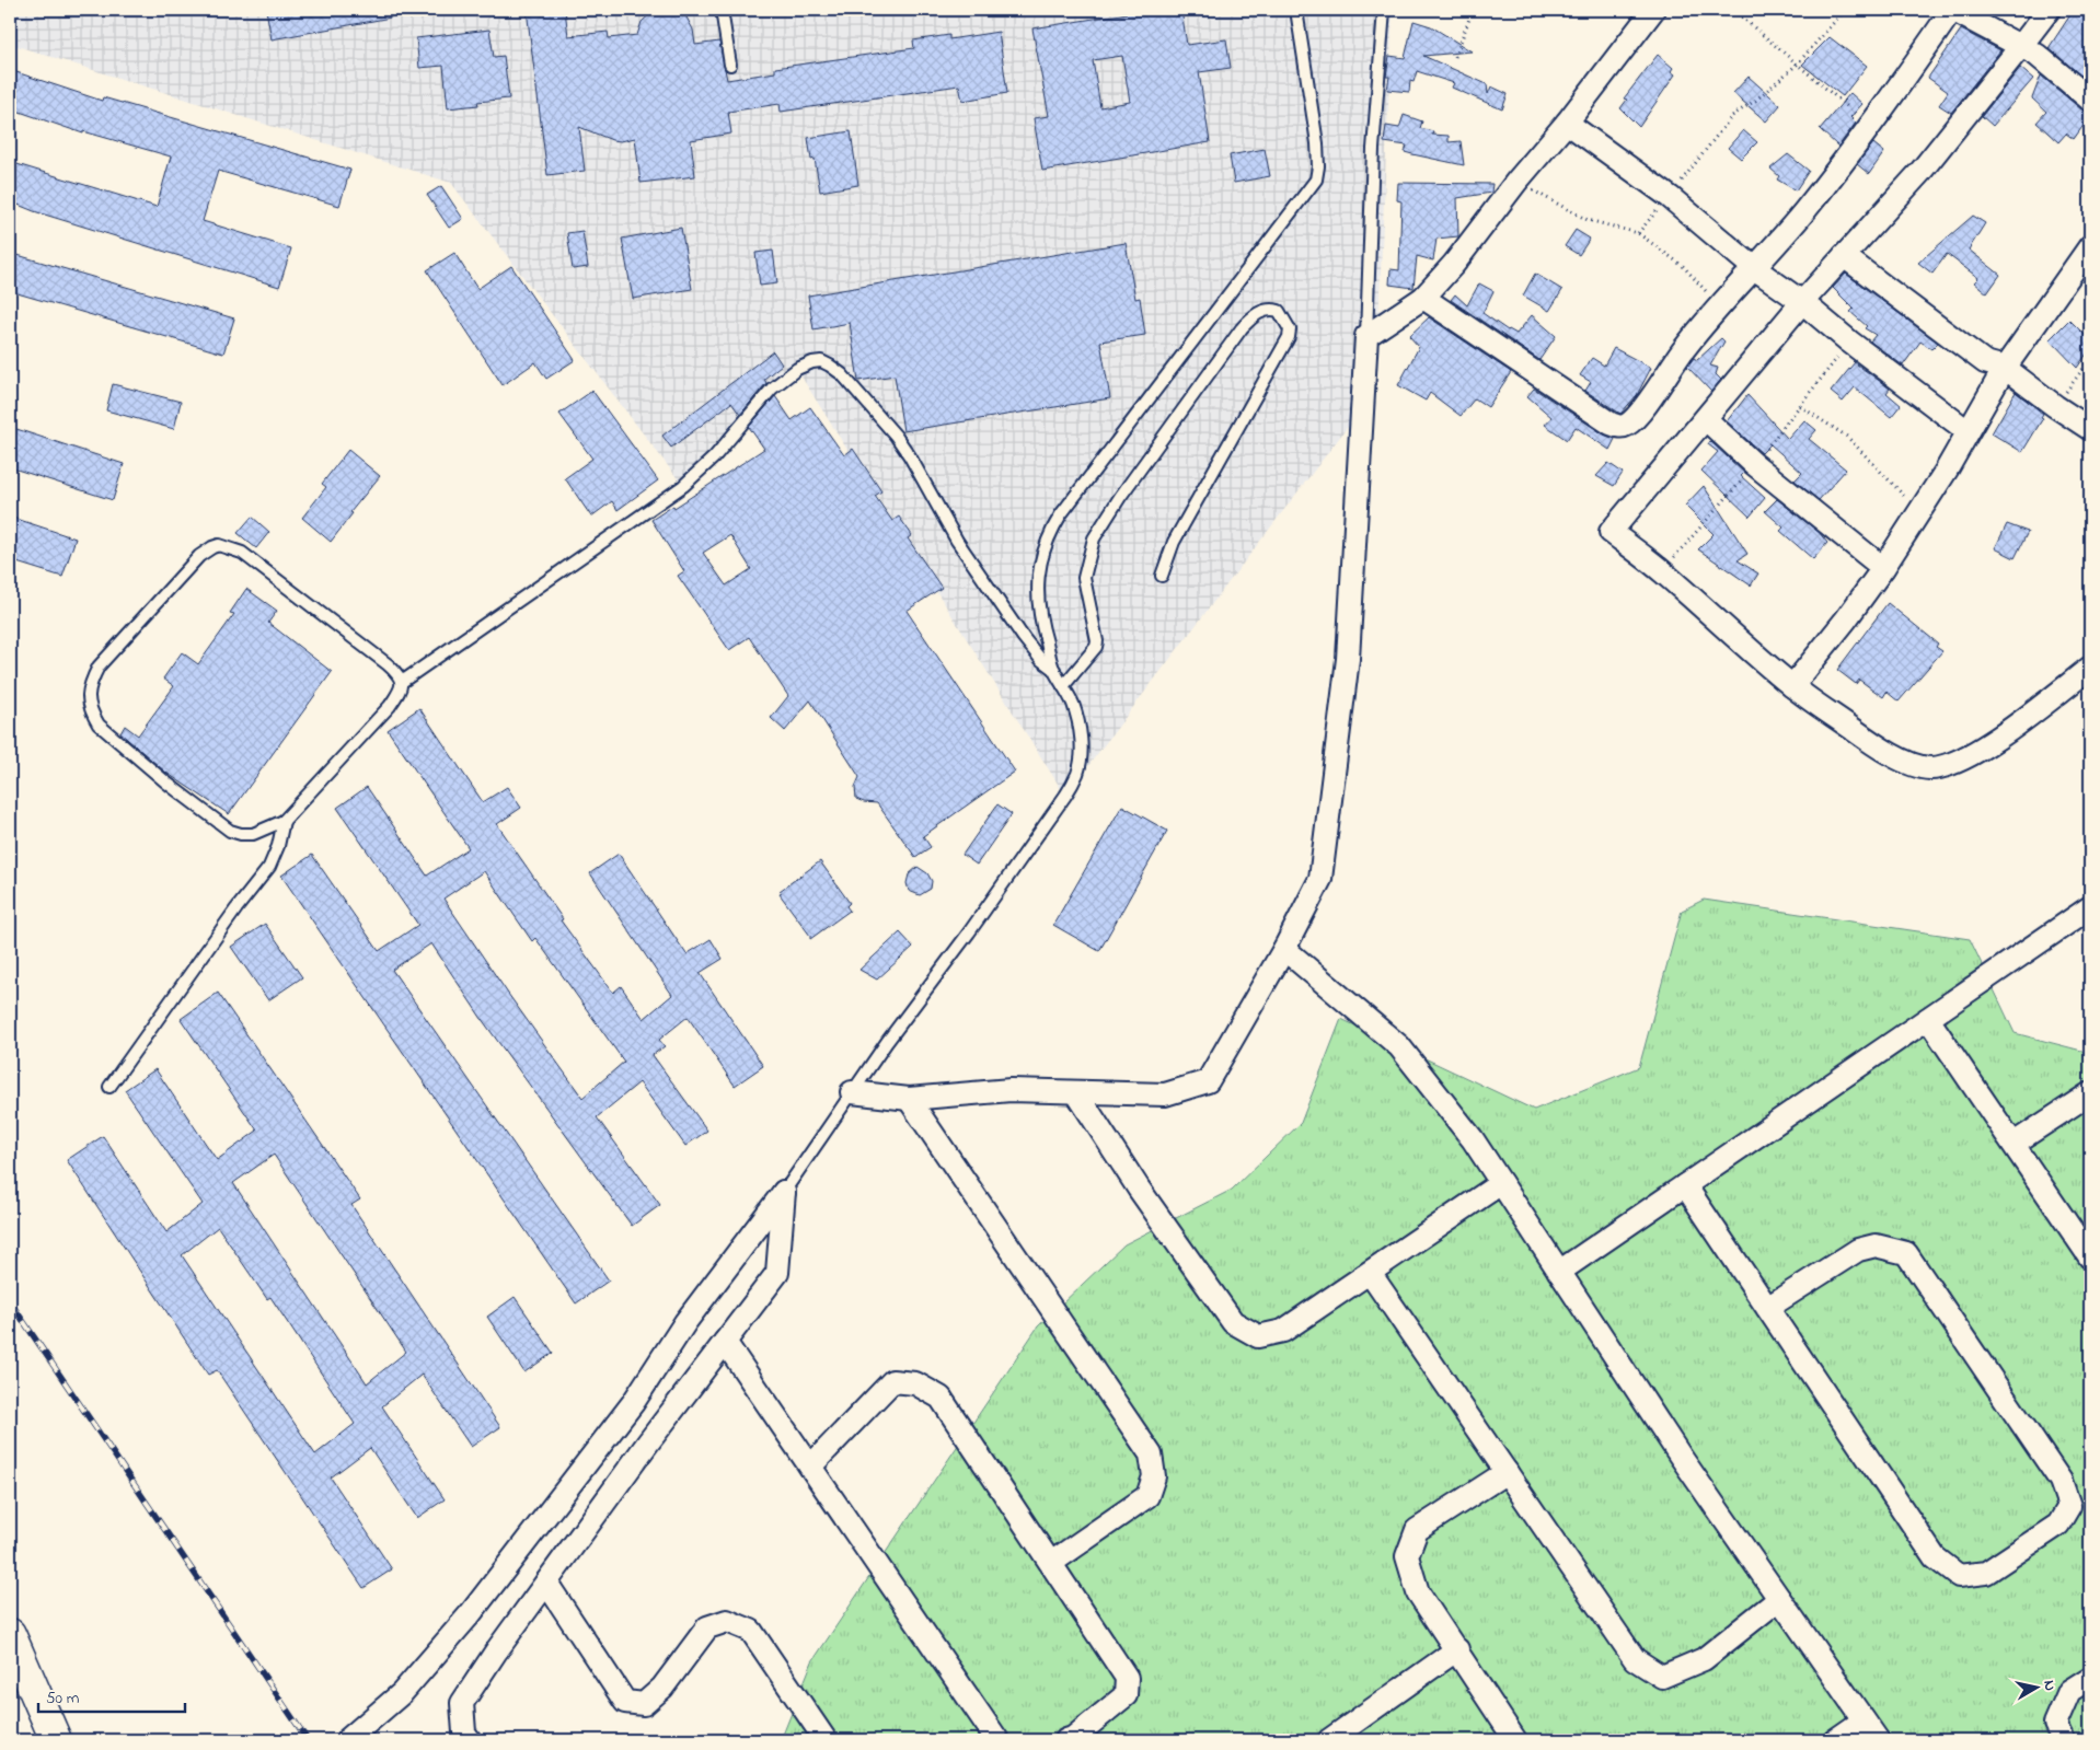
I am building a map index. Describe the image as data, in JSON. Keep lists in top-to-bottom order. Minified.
{"scale_bar":"50 m","north":"right"}
